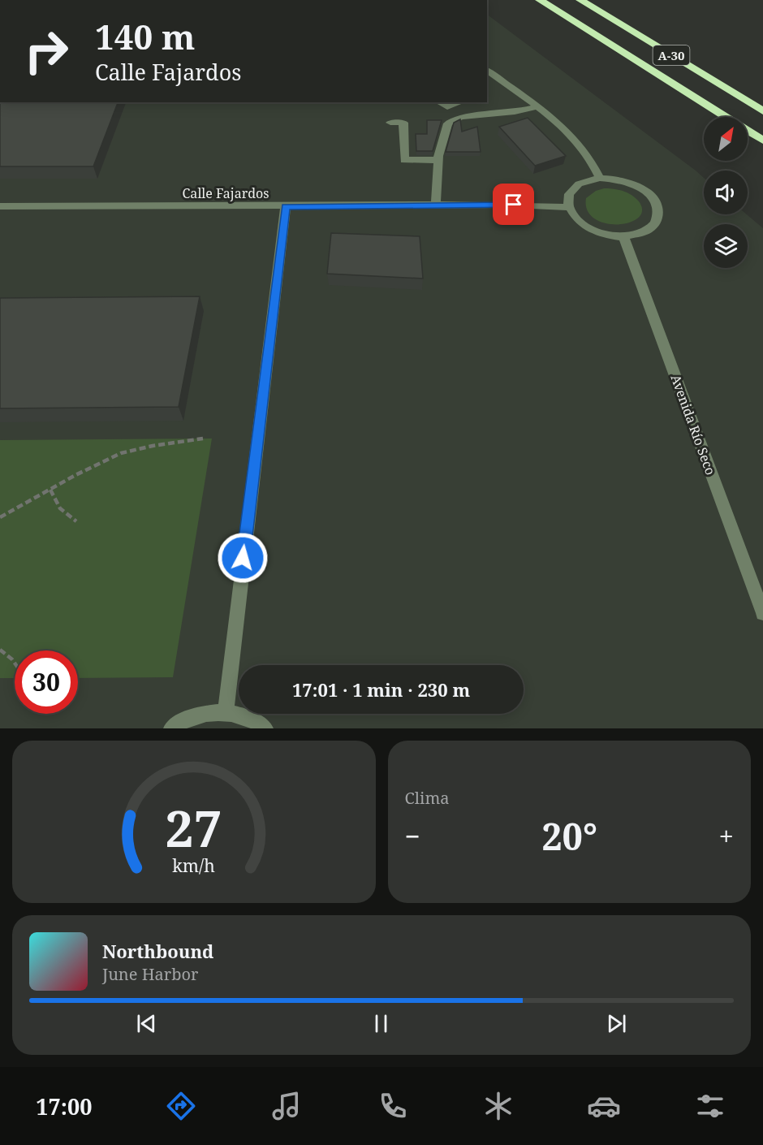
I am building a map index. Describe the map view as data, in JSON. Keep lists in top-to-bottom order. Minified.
{"streets":{"highway":["A-30"],"street":["Calle Fajardos","Avenida Río Seco"]},"crossings":[["Calle Fajardos","Avenida Río Seco"]],"north":"top right","page":{"turn":["140 m","Calle Fajardos"],"limit":"30","trip":"17:01 · 1 min · 230 m","tile":"Clima","heat":["−","20°","+"],"song":["Northbound","June Harbor"],"tabs":"17:00","gauge":["27","km/h"]}}
